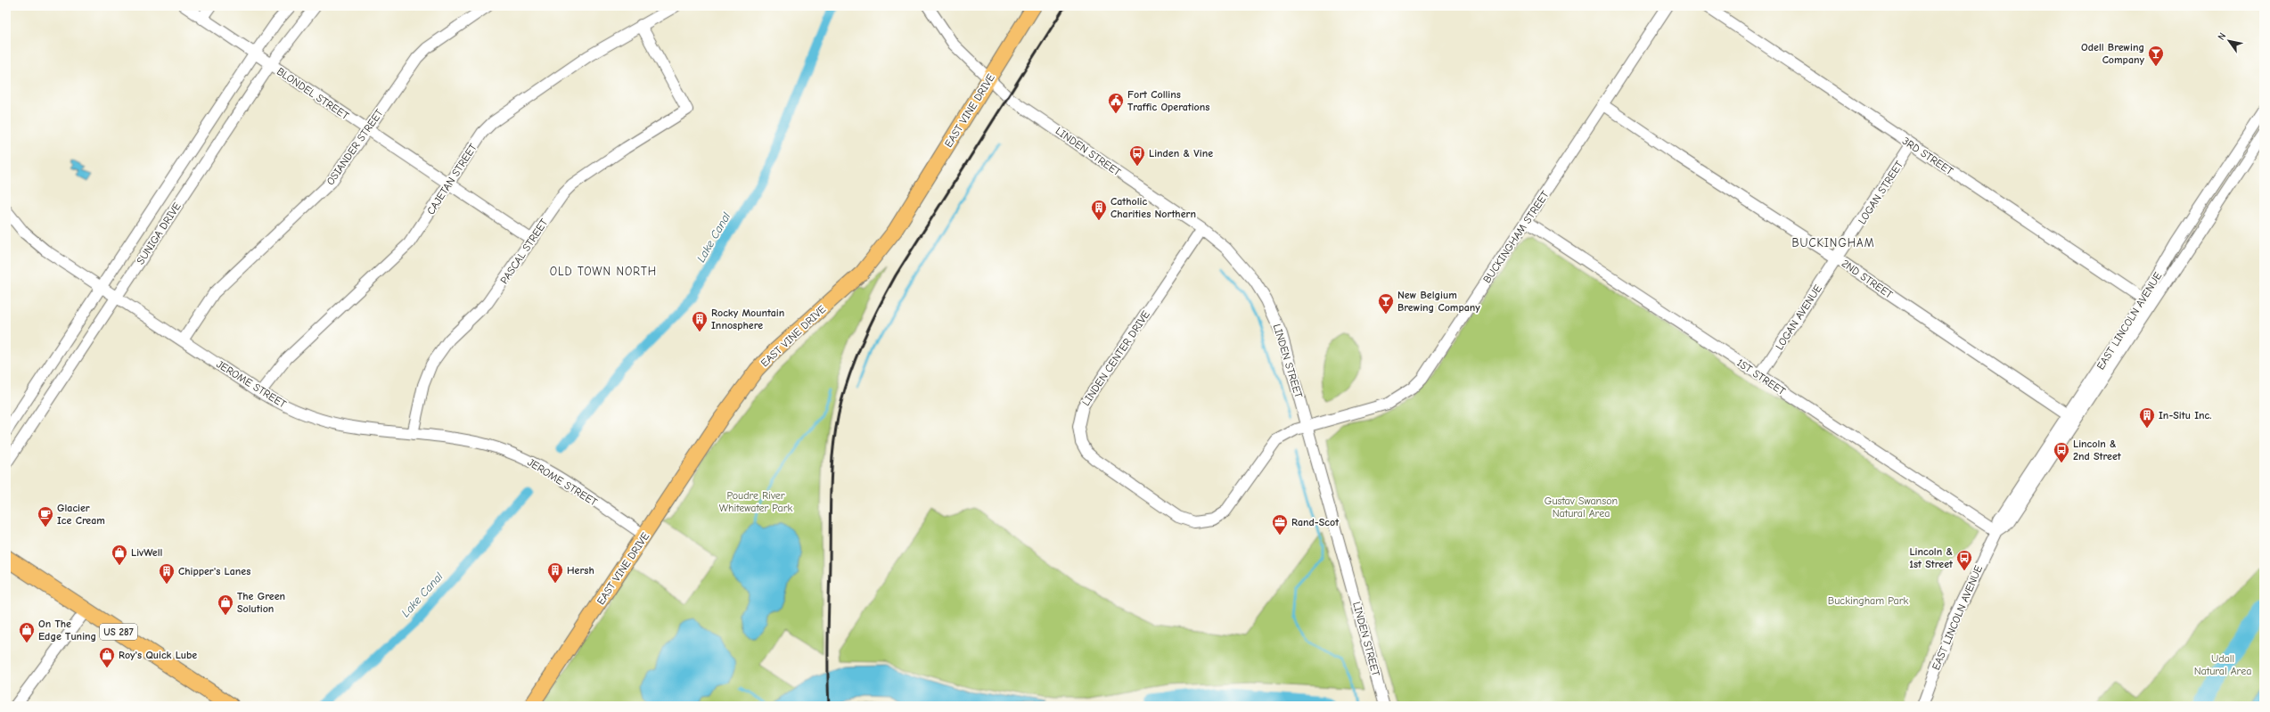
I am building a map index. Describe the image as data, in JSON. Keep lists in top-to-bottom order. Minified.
{"streets":{"highway":["US 287"],"main road":["EAST VINE DRIVE"],"street":["BLONDEL STREET","OSIANDER STREET","LINDEN STREET","3RD STREET","CAJETAN STREET","LOGAN STREET","SUNIGA DRIVE","BUCKINGHAM STREET","PASCAL STREET","2ND STREET","LOGAN AVENUE","EAST LINCOLN AVENUE","LINDEN CENTER DRIVE","1ST STREET","JEROME STREET"]},"crossings":[["BLONDEL STREET","OSIANDER STREET"],["BLONDEL STREET","CAJETAN STREET"],["BLONDEL STREET","SUNIGA DRIVE"],["BLONDEL STREET","PASCAL STREET"],["EAST VINE DRIVE","LINDEN STREET"],["EAST VINE DRIVE","JEROME STREET"],["OSIANDER STREET","JEROME STREET"],["LINDEN STREET","BUCKINGHAM STREET"],["LINDEN STREET","LINDEN CENTER DRIVE"],["3RD STREET","LOGAN STREET"],["3RD STREET","EAST LINCOLN AVENUE"],["CAJETAN STREET","PASCAL STREET"],["CAJETAN STREET","JEROME STREET"],["LOGAN STREET","2ND STREET"],["LOGAN STREET","LOGAN AVENUE"],["SUNIGA DRIVE","JEROME STREET"],["BUCKINGHAM STREET","2ND STREET"],["BUCKINGHAM STREET","LINDEN CENTER DRIVE"],["BUCKINGHAM STREET","1ST STREET"],["PASCAL STREET","JEROME STREET"],["2ND STREET","LOGAN AVENUE"],["2ND STREET","EAST LINCOLN AVENUE"],["LOGAN AVENUE","1ST STREET"],["EAST LINCOLN AVENUE","1ST STREET"]],"districts":["BUCKINGHAM","OLD TOWN NORTH"],"water":["Lake Canal"],"parks":["Poudre River Whitewater Park","Gustav Swanson Natural Area","Buckingham Park","Udall Natural Area"],"places":{"bar":["Odell Brewing Company","New Belgium Brewing Company"],"public building":["Fort Collins Traffic Operations"],"bus stop":["Linden & Vine","Lincoln & 2nd Street","Lincoln & 1st Street"],"building":["Catholic Charities Northern","Rocky Mountain Innosphere","In-Situ Inc.","Hersh","Chipper's Lanes"],"cafe":["Glacier Ice Cream"],"office":["Rand-Scot"],"shop":["LivWell","The Green Solution","On The Edge Tuning","Roy's Quick Lube"]},"north":"top left"}
